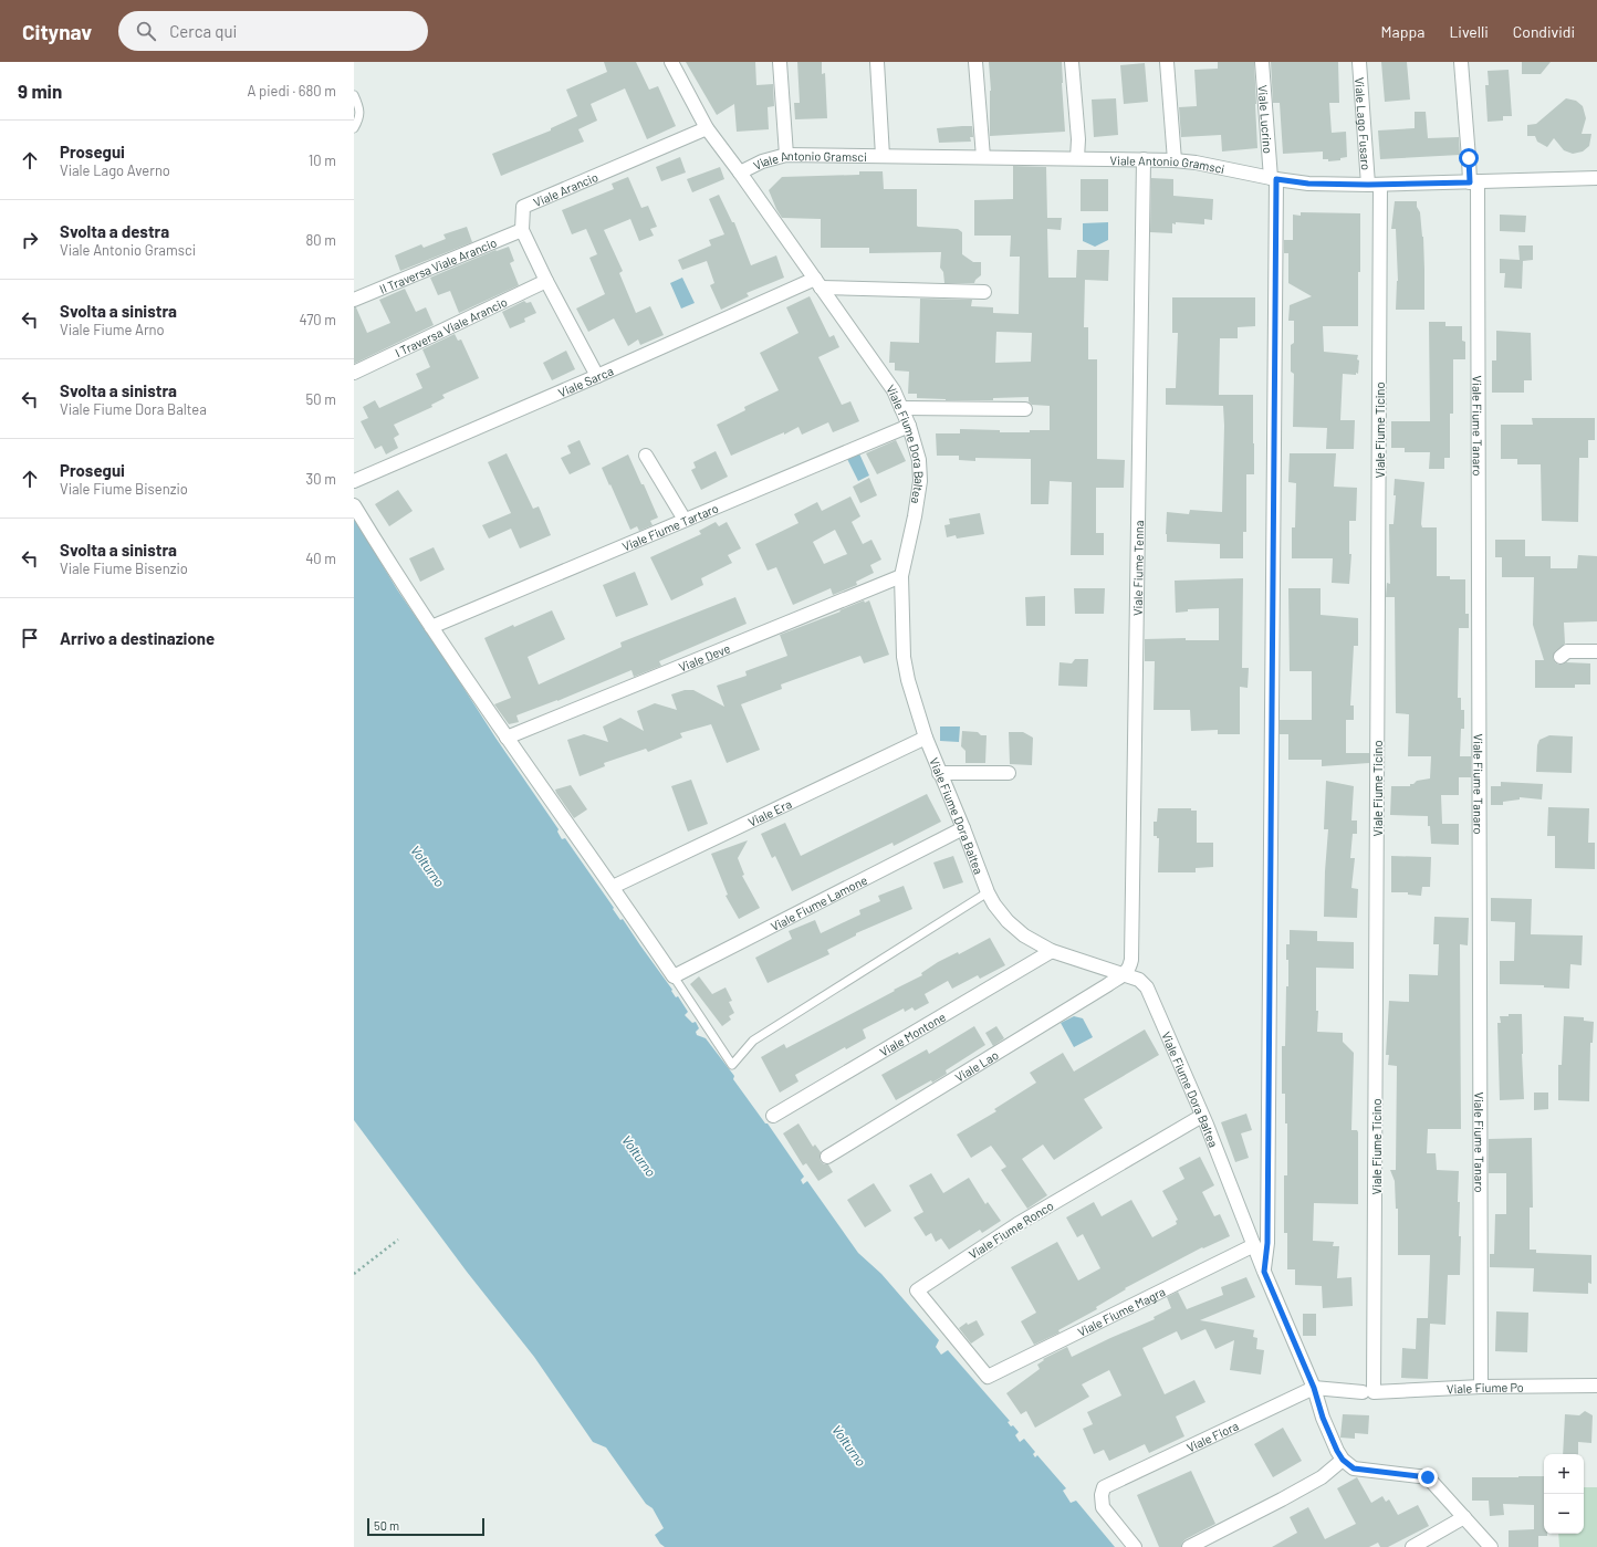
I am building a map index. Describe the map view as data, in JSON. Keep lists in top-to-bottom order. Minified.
{"streets":{"street":["Viale Lucrino","Viale Lago Fusaro","Viale Antonio Gramsci","Viale Arancio","II Traversa Viale Arancio","I Traversa Viale Arancio","Viale Sarca","Viale Fiume Tanaro","Viale Fiume Ticino","Viale Fiume Dora Baltea","Viale Fiume Tartaro","Viale Fiume Tenna","Viale Deve","Viale Era","Viale Fiume Lamone","Viale Montone","Viale Lao","Viale Fiume Ronco","Viale Fiume Magra","Viale Fiume Po","Viale Fiora"]},"crossings":[["Viale Lucrino","Viale Antonio Gramsci"],["Viale Lucrino","Viale Fiume Dora Baltea"],["Viale Lago Fusaro","Viale Antonio Gramsci"],["Viale Lago Fusaro","Viale Fiume Ticino"],["Viale Antonio Gramsci","Viale Fiume Tanaro"],["Viale Antonio Gramsci","Viale Fiume Ticino"],["Viale Antonio Gramsci","Viale Fiume Dora Baltea"],["Viale Antonio Gramsci","Viale Fiume Tenna"],["Viale Arancio","II Traversa Viale Arancio"],["Viale Arancio","Viale Fiume Dora Baltea"],["Viale Sarca","Viale Fiume Dora Baltea"],["Viale Fiume Tanaro","Viale Fiume Po"],["Viale Fiume Ticino","Viale Fiume Po"],["Viale Fiume Dora Baltea","Viale Fiume Tartaro"],["Viale Fiume Dora Baltea","Viale Fiume Tenna"],["Viale Fiume Dora Baltea","Viale Deve"],["Viale Fiume Dora Baltea","Viale Era"],["Viale Fiume Dora Baltea","Viale Fiume Lamone"],["Viale Fiume Dora Baltea","Viale Montone"],["Viale Fiume Dora Baltea","Viale Lao"],["Viale Fiume Dora Baltea","Viale Fiume Ronco"],["Viale Fiume Dora Baltea","Viale Fiume Magra"],["Viale Fiume Dora Baltea","Viale Fiume Po"],["Viale Fiume Dora Baltea","Viale Fiora"],["Viale Fiume Tenna","Viale Lao"],["Viale Fiume Ronco","Viale Fiume Magra"],["Viale Fiume Po","Viale Fiora"]],"water":["Volturno"],"scale_bar":"50 m","page":{"header":"Citynav","search":"Cerca qui","nav":["Mappa","Livelli","Condividi"],"heading":["9 min","A piedi · 680 m"],"list":[["Prosegui","Viale Lago Averno","10 m"],["Svolta a destra","Viale Antonio Gramsci","80 m"],["Svolta a sinistra","Viale Fiume Arno","470 m"],["Svolta a sinistra","Viale Fiume Dora Baltea","50 m"],["Prosegui","Viale Fiume Bisenzio","30 m"],["Svolta a sinistra","Viale Fiume Bisenzio","40 m"],"Arrivo a destinazione"],"map_buttons":["+","−"],"scale":"50 m"}}
